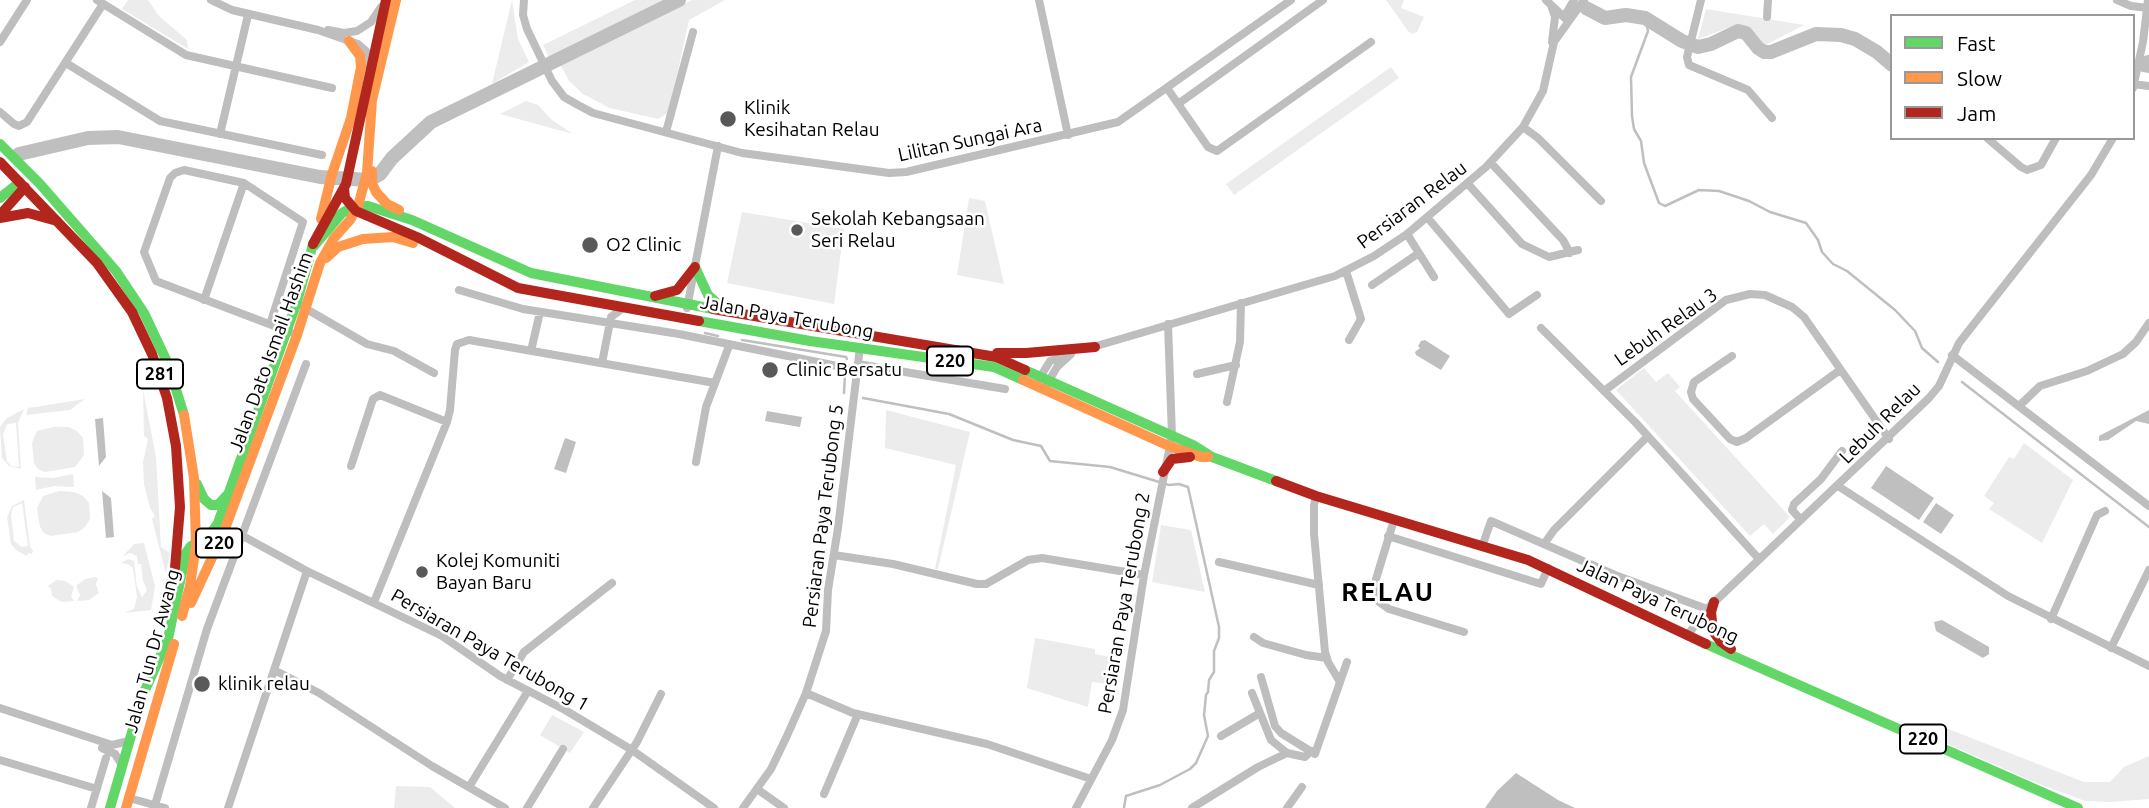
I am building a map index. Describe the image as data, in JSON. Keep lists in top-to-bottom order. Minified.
{"streets":{"main road":["Jalan Paya Terubong","Jalan Dato Ismail Hashim","220","281","Jalan Tun Dr Awang"],"street":["Lilitan Sungai Ara","Persiaran Relau","Lebuh Relau 3","Lebuh Relau","Persiaran Paya Terubong 5","Persiaran Paya Terubong 2","Persiaran Paya Terubong 1"]},"crossings":[["Persiaran Relau","Jalan Paya Terubong"],["Persiaran Relau","Persiaran Paya Terubong 2"],["Jalan Paya Terubong","Jalan Dato Ismail Hashim"],["Jalan Paya Terubong","Lebuh Relau"],["Jalan Paya Terubong","Persiaran Paya Terubong 5"],["Jalan Paya Terubong","Persiaran Paya Terubong 2"],["Lebuh Relau 3","Lebuh Relau"],["Jalan Dato Ismail Hashim","Jalan Tun Dr Awang"]],"districts":["RELAU"],"places":["Klinik Kesihatan Relau","Sekolah Kebangsaan Seri Relau","O2 Clinic","Clinic Bersatu","Kolej Komuniti Bayan Baru","klinik relau"],"legend":["Fast","Slow","Jam"]}
